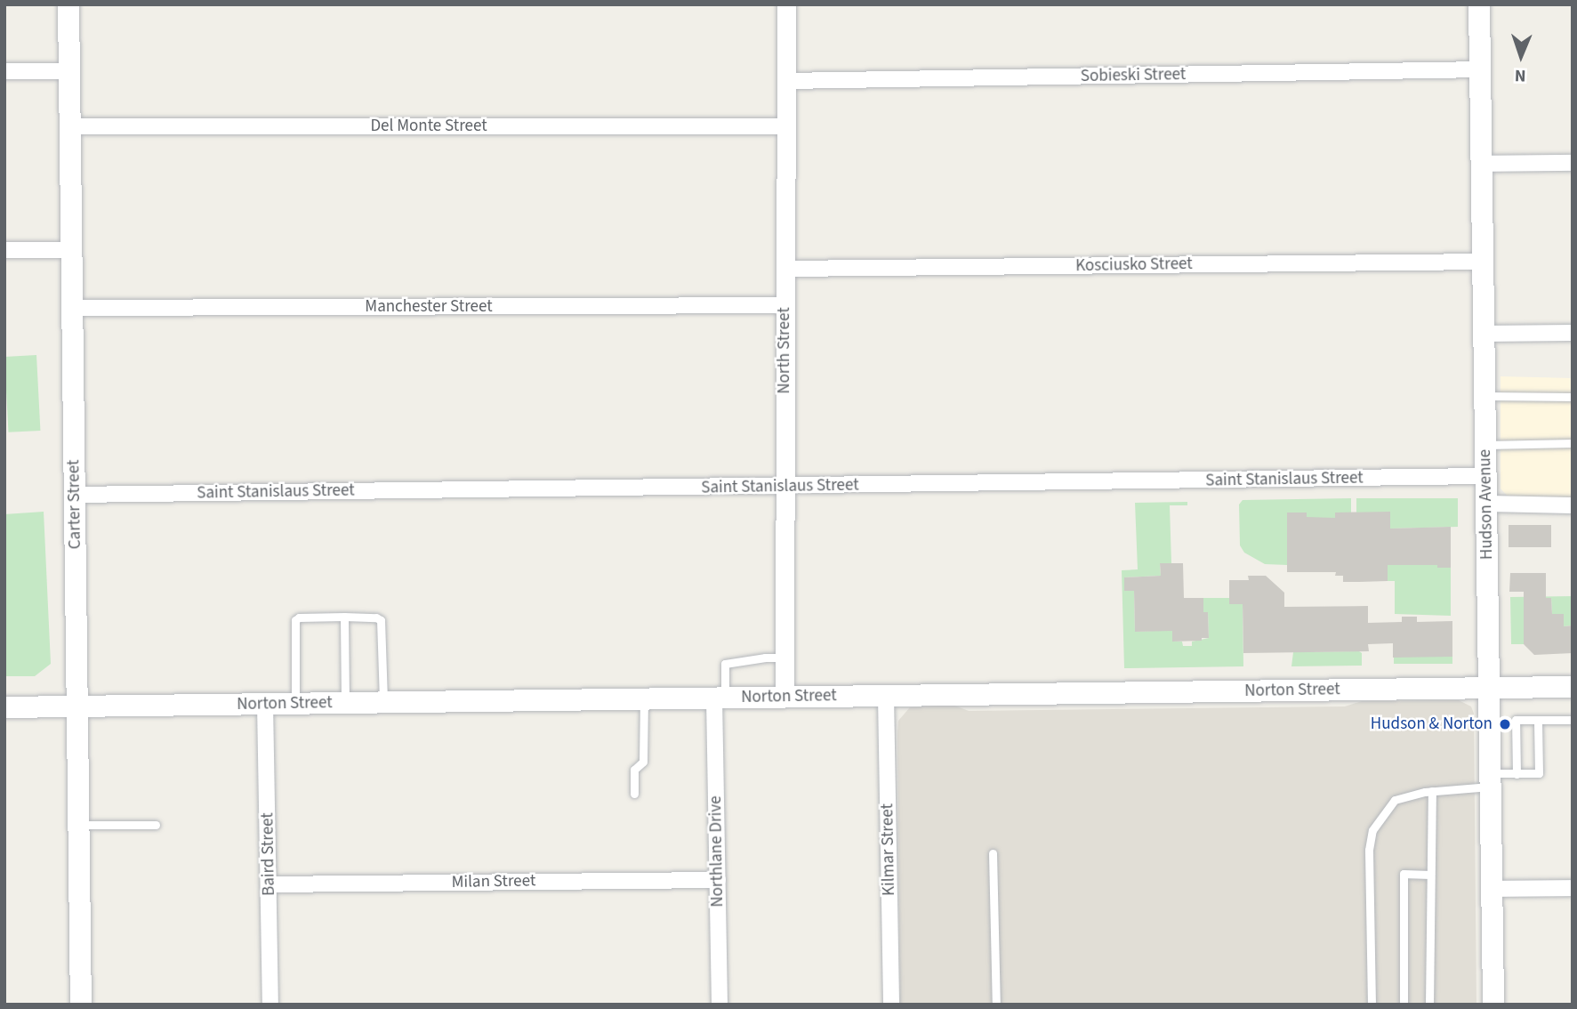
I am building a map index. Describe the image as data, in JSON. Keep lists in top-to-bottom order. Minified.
{"streets":{"main road":["Carter Street","Hudson Avenue","Norton Street"],"street":["Sobieski Street","Del Monte Street","Kosciusko Street","Manchester Street","North Street","Saint Stanislaus Street","Kilmar Street","Northlane Drive","Baird Street","Milan Street"]},"crossings":[["Sobieski Street","North Street"],["Sobieski Street","Hudson Avenue"],["Del Monte Street","North Street"],["Del Monte Street","Carter Street"],["Kosciusko Street","North Street"],["Kosciusko Street","Hudson Avenue"],["Manchester Street","North Street"],["Manchester Street","Carter Street"],["North Street","Saint Stanislaus Street"],["North Street","Norton Street"],["Saint Stanislaus Street","Carter Street"],["Saint Stanislaus Street","Hudson Avenue"],["Carter Street","Norton Street"],["Hudson Avenue","Norton Street"],["Norton Street","Kilmar Street"],["Norton Street","Northlane Drive"],["Norton Street","Baird Street"],["Northlane Drive","Milan Street"],["Baird Street","Milan Street"]],"places":["Hudson & Norton"],"north":"bottom"}
